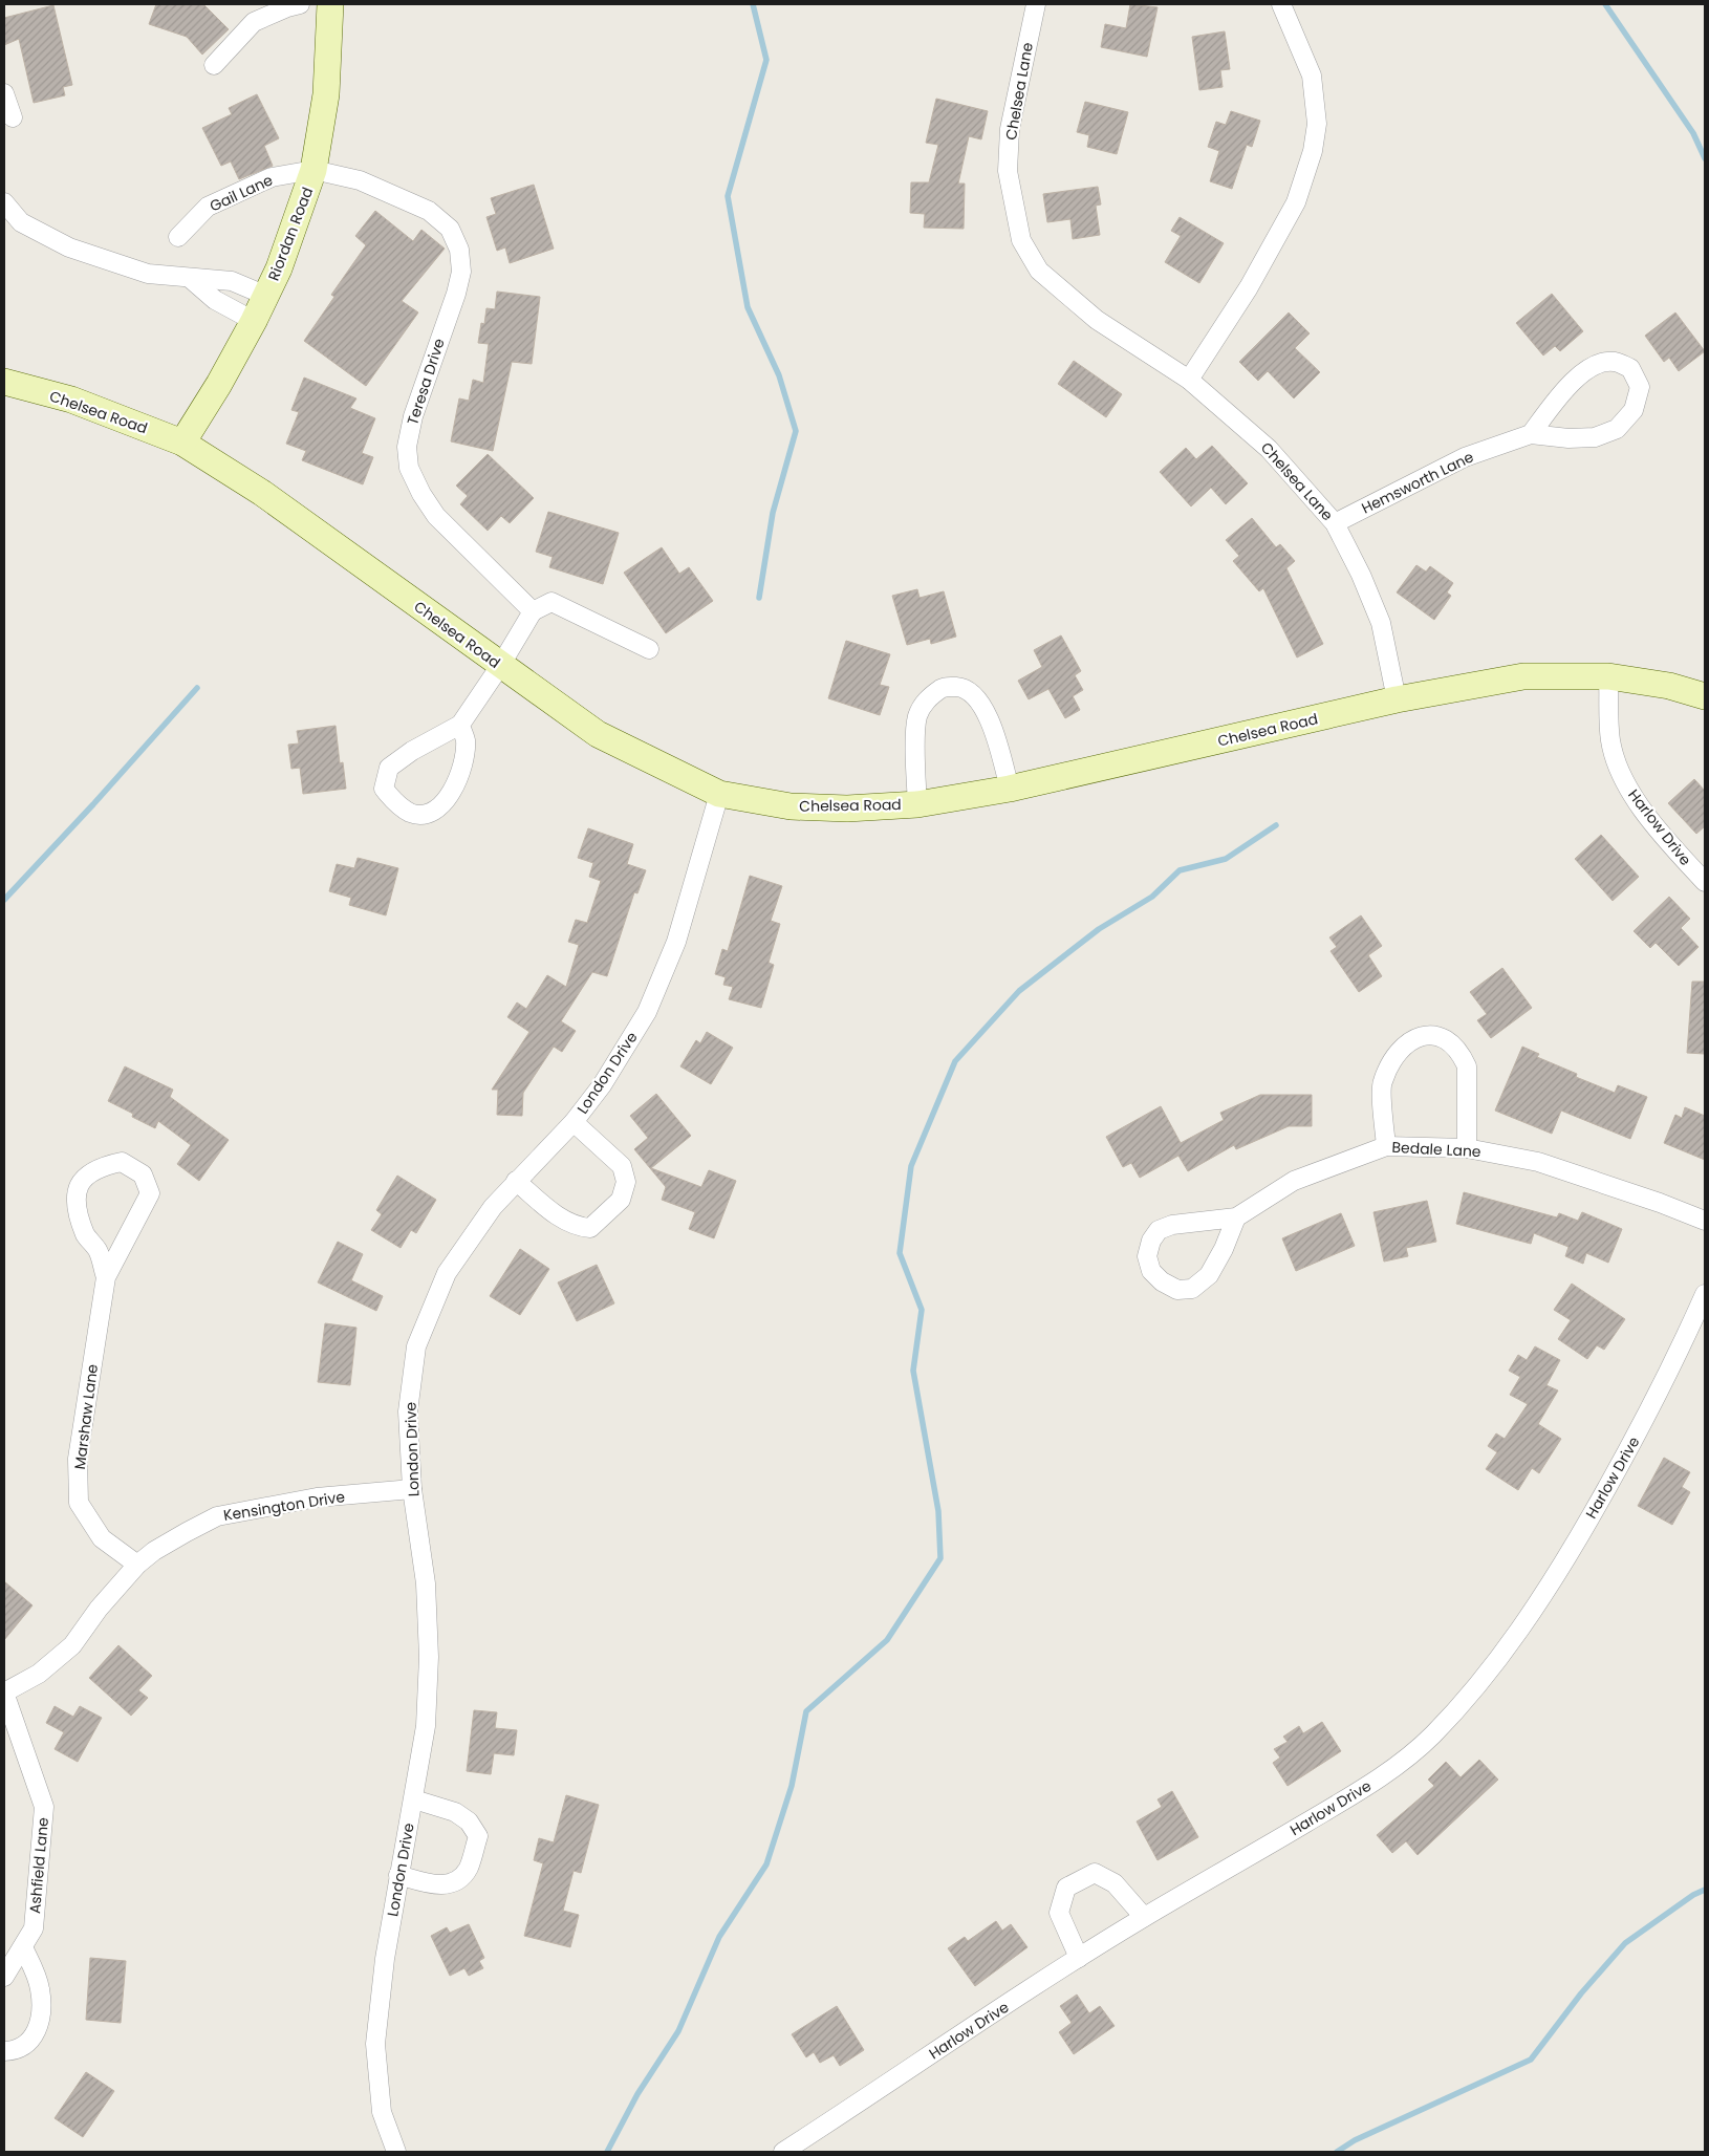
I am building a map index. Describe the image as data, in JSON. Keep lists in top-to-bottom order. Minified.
{"streets":{"street":["Chelsea Lane","Gail Lane","Riordan Road","Teresa Drive","Chelsea Road","Hemsworth Lane","Harlow Drive","London Drive","Bedale Lane","Marshaw Lane","Kensington Drive","Ashfield Lane"]},"crossings":[["Chelsea Lane","Chelsea Road"],["Chelsea Lane","Hemsworth Lane"],["Gail Lane","Riordan Road"],["Gail Lane","Teresa Drive"],["Riordan Road","Teresa Drive"],["Riordan Road","Chelsea Road"],["Chelsea Road","Harlow Drive"],["Chelsea Road","London Drive"],["London Drive","Kensington Drive"],["Marshaw Lane","Kensington Drive"],["Kensington Drive","Ashfield Lane"]]}
